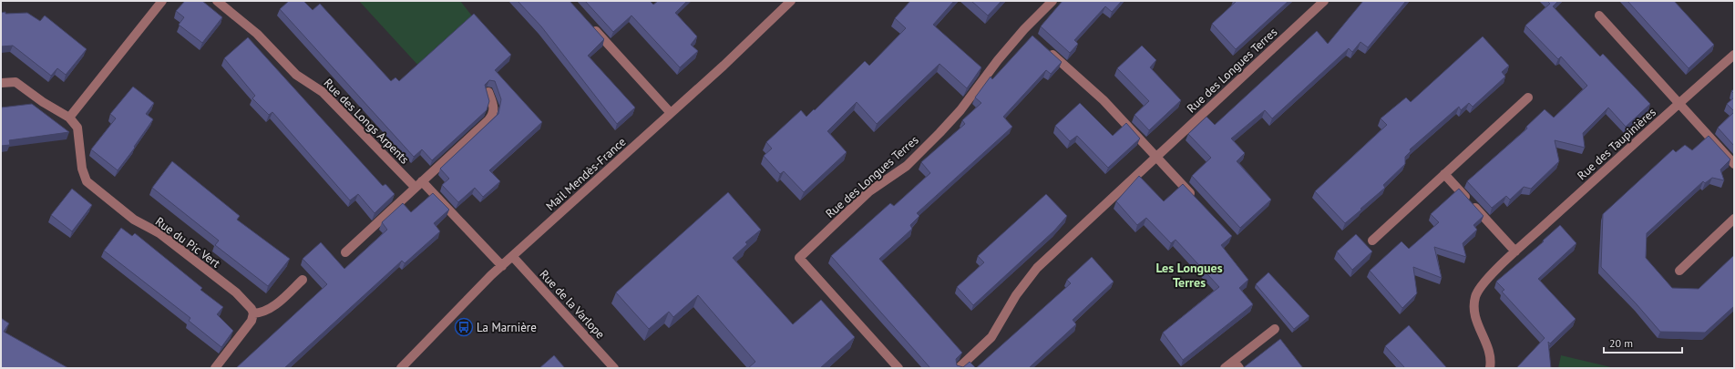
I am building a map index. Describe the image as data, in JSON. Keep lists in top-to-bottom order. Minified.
{"streets":{"street":["Rue des Longues Terres","Rue des Longs Arpents","Rue des Taupinières","Mail Mendès-France","Rue du Pic Vert","Rue de la Varlope"]},"crossings":[["Mail Mendès-France","Rue de la Varlope"]],"districts":["Les Longues Terres"],"places":{"bus stop":["La Marnière"]},"scale_bar":"20 m"}
